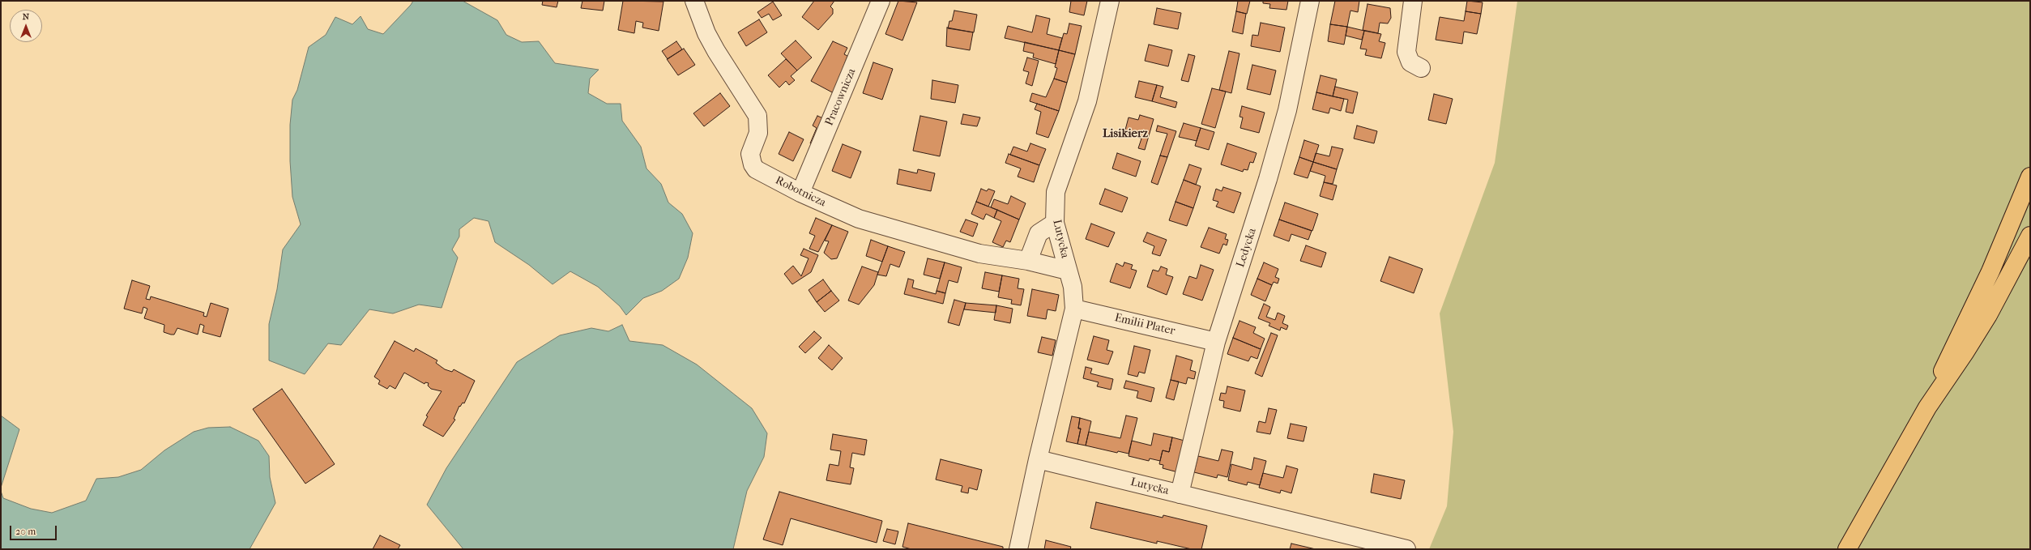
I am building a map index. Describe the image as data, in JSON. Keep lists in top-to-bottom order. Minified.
{"streets":{"street":["Pracownicza","Robotnicza","Lutycka","Ledycka","Emilii Plater"]},"crossings":[["Pracownicza","Robotnicza"],["Robotnicza","Lutycka"],["Lutycka","Ledycka"],["Lutycka","Emilii Plater"],["Ledycka","Emilii Plater"]],"districts":["Lisikierz"],"scale_bar":"20 m","north":"top"}
